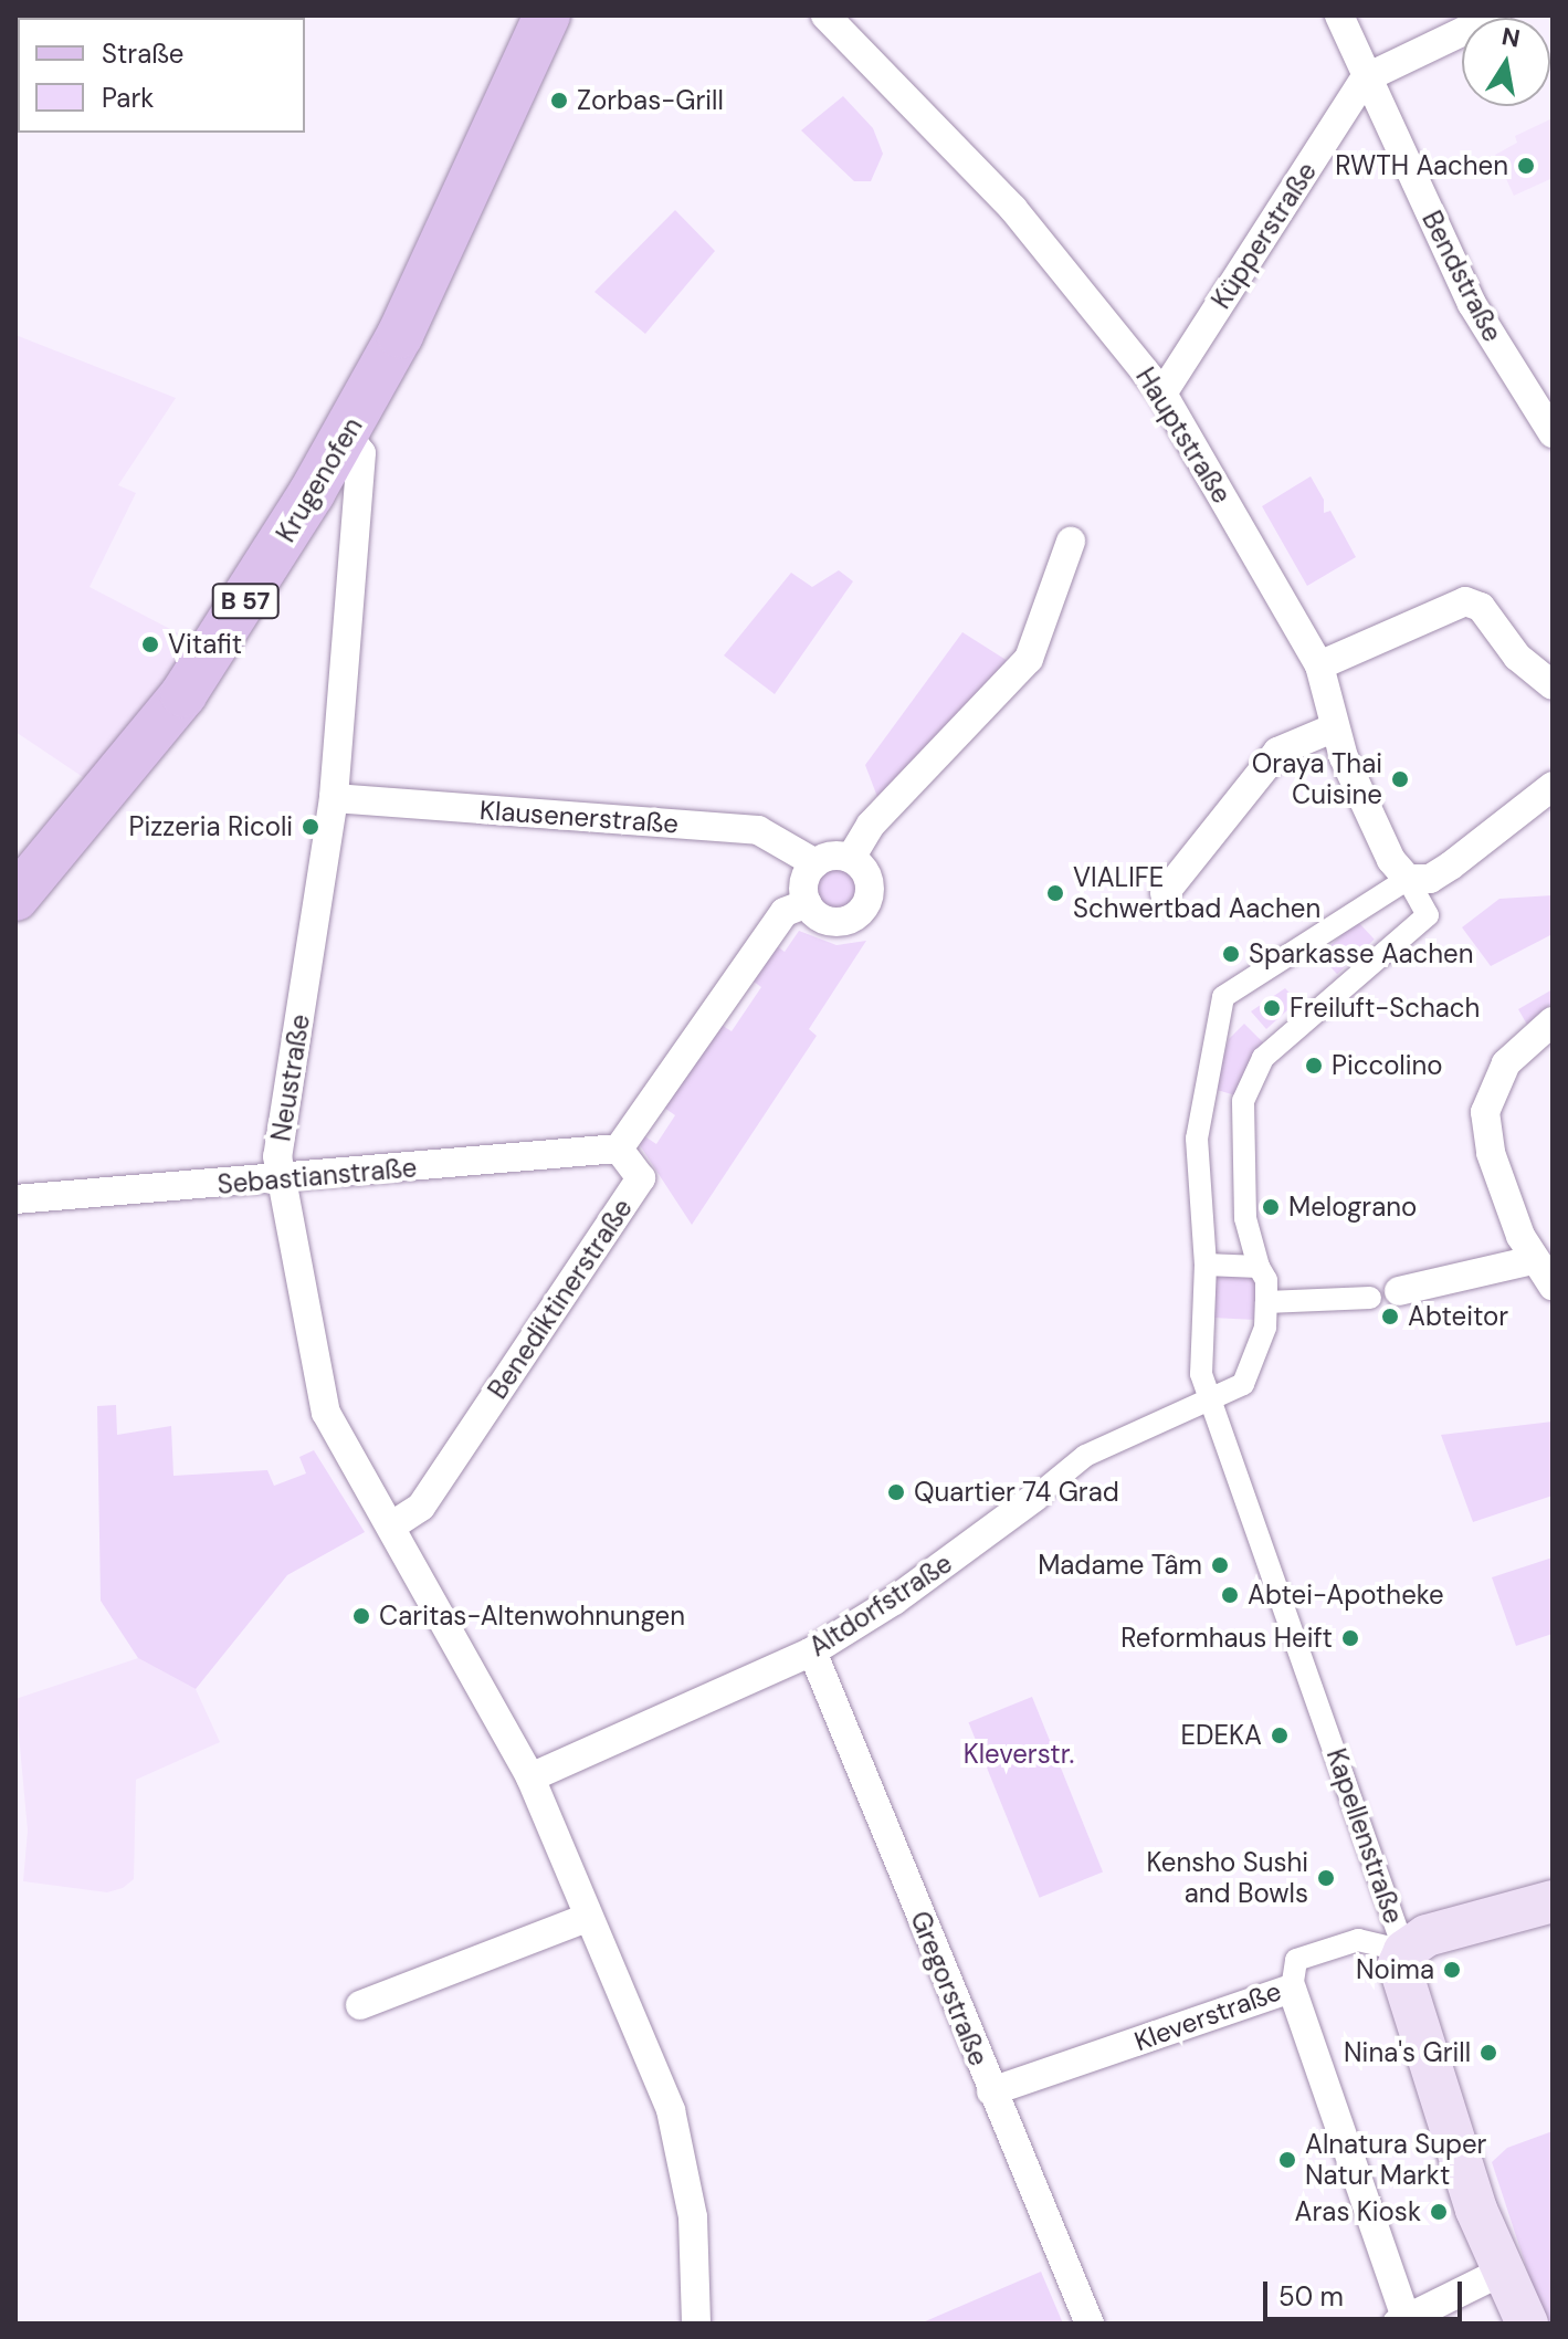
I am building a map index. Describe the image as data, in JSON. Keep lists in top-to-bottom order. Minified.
{"streets":{"main road":["Krugenofen","B 57","Kapellenstraße"],"street":["Küpperstraße","Bendstraße","Hauptstraße","Klausenerstraße","Neustraße","Sebastianstraße","Benediktinerstraße","Altdorfstraße","Gregorstraße","Kleverstraße"]},"crossings":[["Küpperstraße","Bendstraße"],["Küpperstraße","Hauptstraße"],["Hauptstraße","Kapellenstraße"],["Krugenofen","Neustraße"],["Klausenerstraße","Neustraße"],["Neustraße","Sebastianstraße"],["Neustraße","Benediktinerstraße"],["Neustraße","Altdorfstraße"],["Sebastianstraße","Benediktinerstraße"],["Altdorfstraße","Kapellenstraße"],["Altdorfstraße","Gregorstraße"],["Kapellenstraße","Kleverstraße"],["Gregorstraße","Kleverstraße"]],"parks":["Kleverstr."],"places":["Zorbas-Grill","RWTH Aachen","Vitafit","Oraya Thai Cuisine","Pizzeria Ricoli","VIALIFE Schwertbad Aachen","Sparkasse Aachen","Freiluft-Schach","Piccolino","Melograno","Abteitor","Quartier 74 Grad","Madame Tâm","Abtei-Apotheke","Caritas-Altenwohnungen","Reformhaus Heift","EDEKA","Kensho Sushi and Bowls","Noima","Nina's Grill","Alnatura Super Natur Markt","Aras Kiosk"],"legend":["Straße","Park"],"scale_bar":"50 m","north":"top"}
